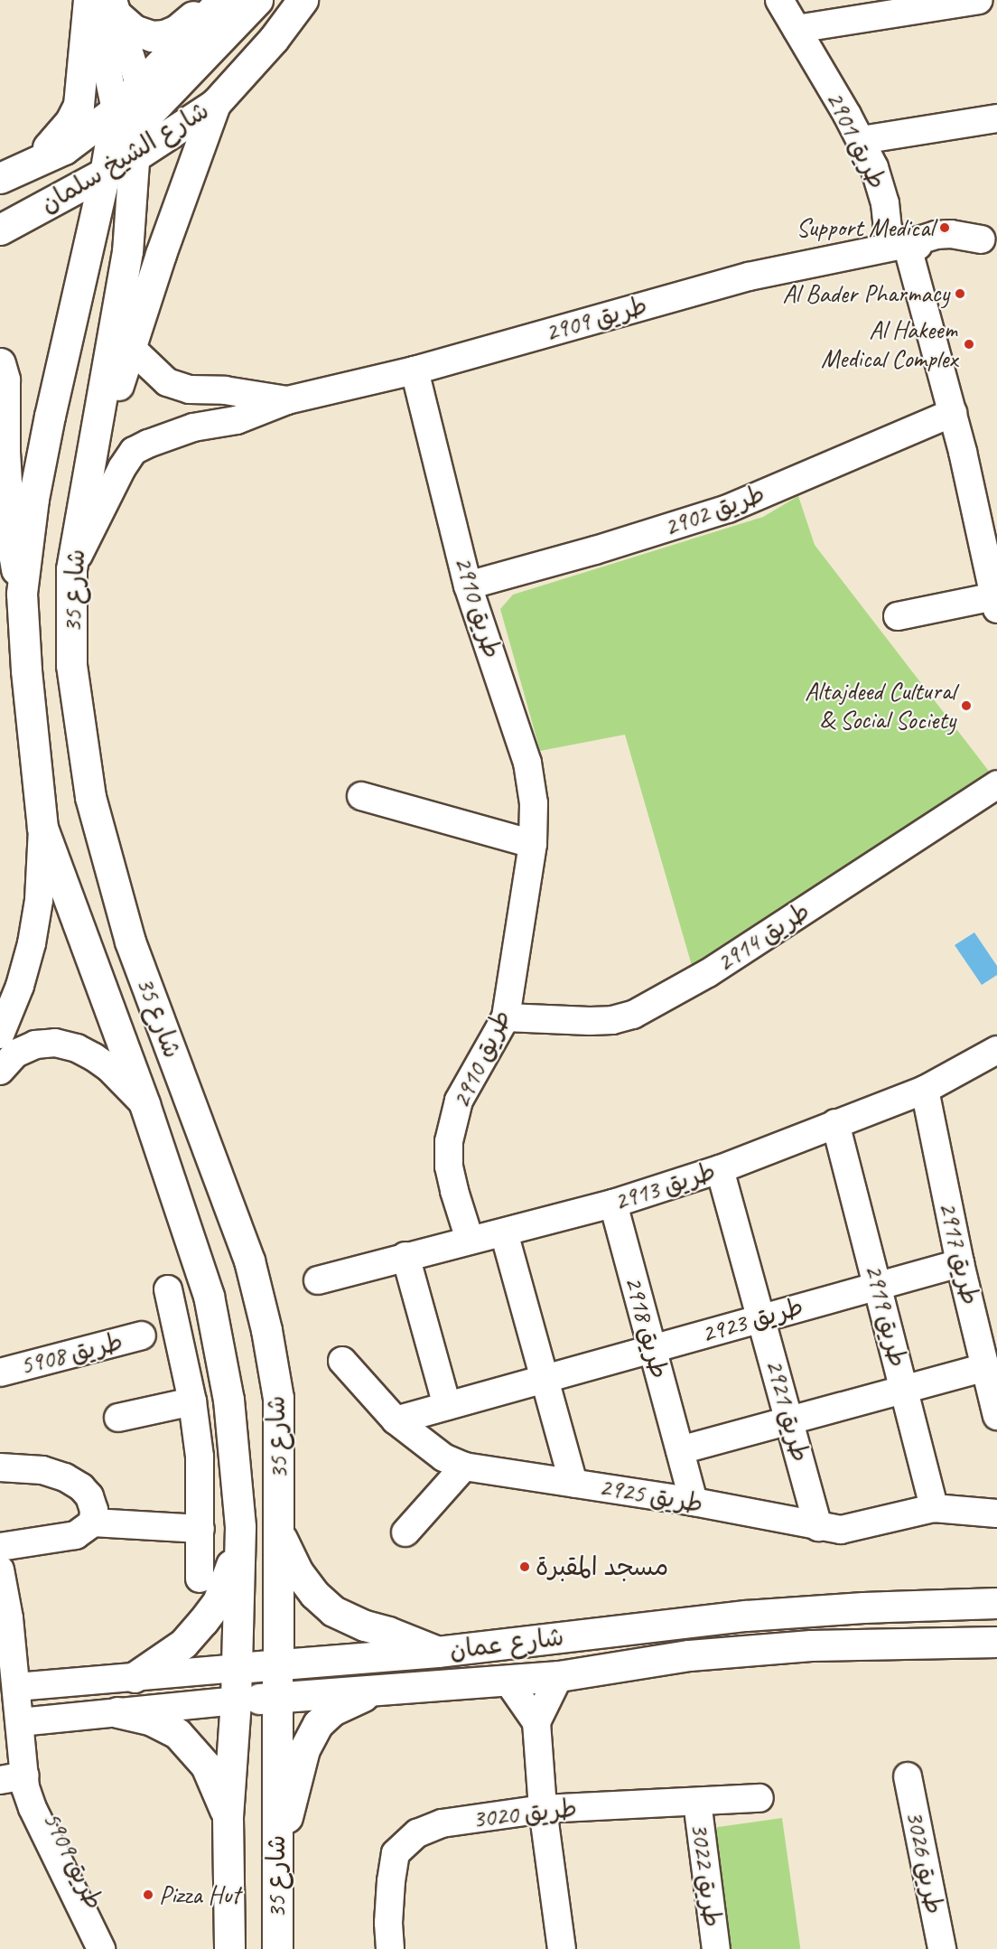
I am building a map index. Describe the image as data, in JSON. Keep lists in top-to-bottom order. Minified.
{"streets":{"main road":["شارع الشيخ سلمان","شارع 35","شارع عمان"],"street":["طريق 2901","طريق 2909","طريق 2902","طريق 2910","طريق 2914","طريق 2913","طريق 2917","طريق 2919","طريق 2923","طريق 2918","طريق 5908","طريق 2921","طريق 2925","طريق 3020","طريق 5909","طريق 3026","طريق 3022"]},"crossings":[["طريق 2901","طريق 2909"],["شارع الشيخ سلمان","شارع 35"],["طريق 2909","شارع 35"],["طريق 2909","طريق 2910"],["طريق 2902","طريق 2910"],["شارع 35","شارع عمان"],["طريق 2910","طريق 2914"],["طريق 2910","طريق 2913"],["طريق 2913","طريق 2917"],["طريق 2913","طريق 2919"],["طريق 2913","طريق 2918"],["طريق 2913","طريق 2921"],["طريق 2917","طريق 2923"],["طريق 2919","طريق 2923"],["طريق 2919","طريق 2925"],["طريق 2923","طريق 2918"],["طريق 2923","طريق 2921"],["طريق 2923","طريق 2925"],["طريق 2918","طريق 2925"],["طريق 2921","طريق 2925"],["شارع عمان","طريق 5909"],["طريق 3020","طريق 3022"]],"places":["Support Medical","Al Bader Pharmacy","Al Hakeem Medical Complex","Altajdeed Cultural & Social Society","مسجد المقبرة","Pizza Hut"]}
